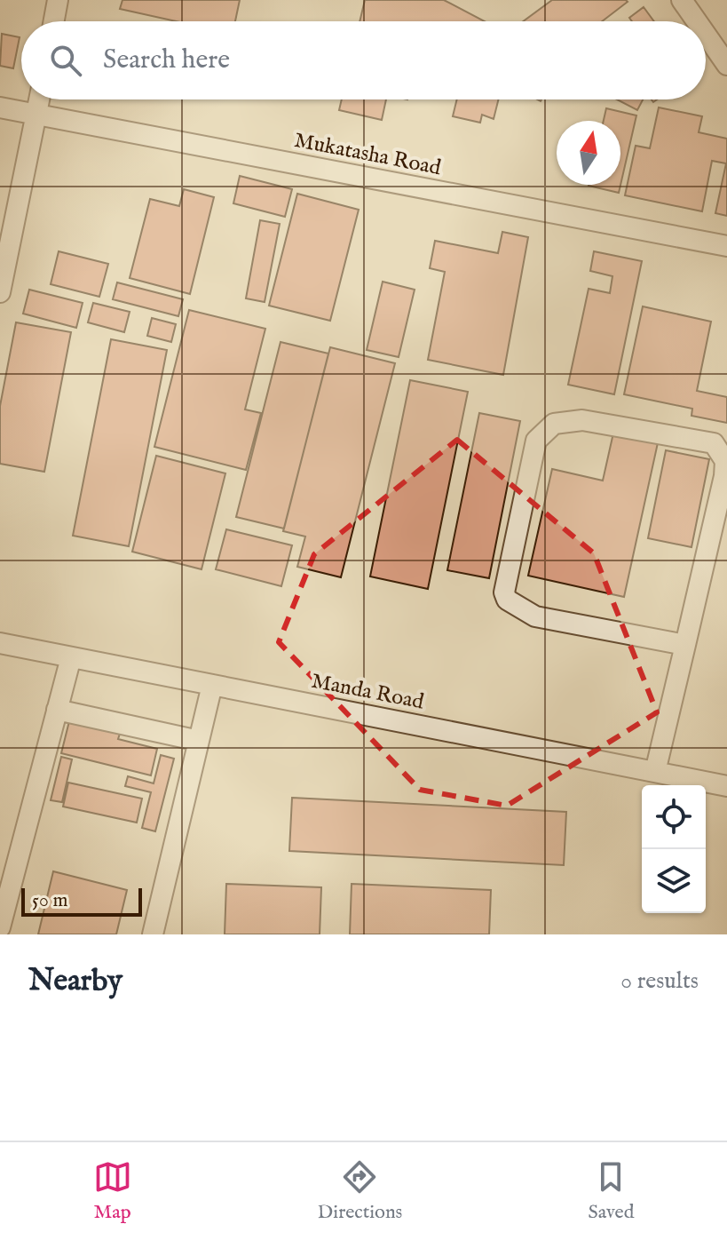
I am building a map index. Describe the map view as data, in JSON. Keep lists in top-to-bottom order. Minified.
{"streets":{"street":["Mukatasha Road","Manda Road"]},"scale_bar":"50 m","north":"top","page":{"search":"Search here","scale":"50 m","heading":["Nearby","0 results"],"nav":["Map","Directions","Saved"]}}
